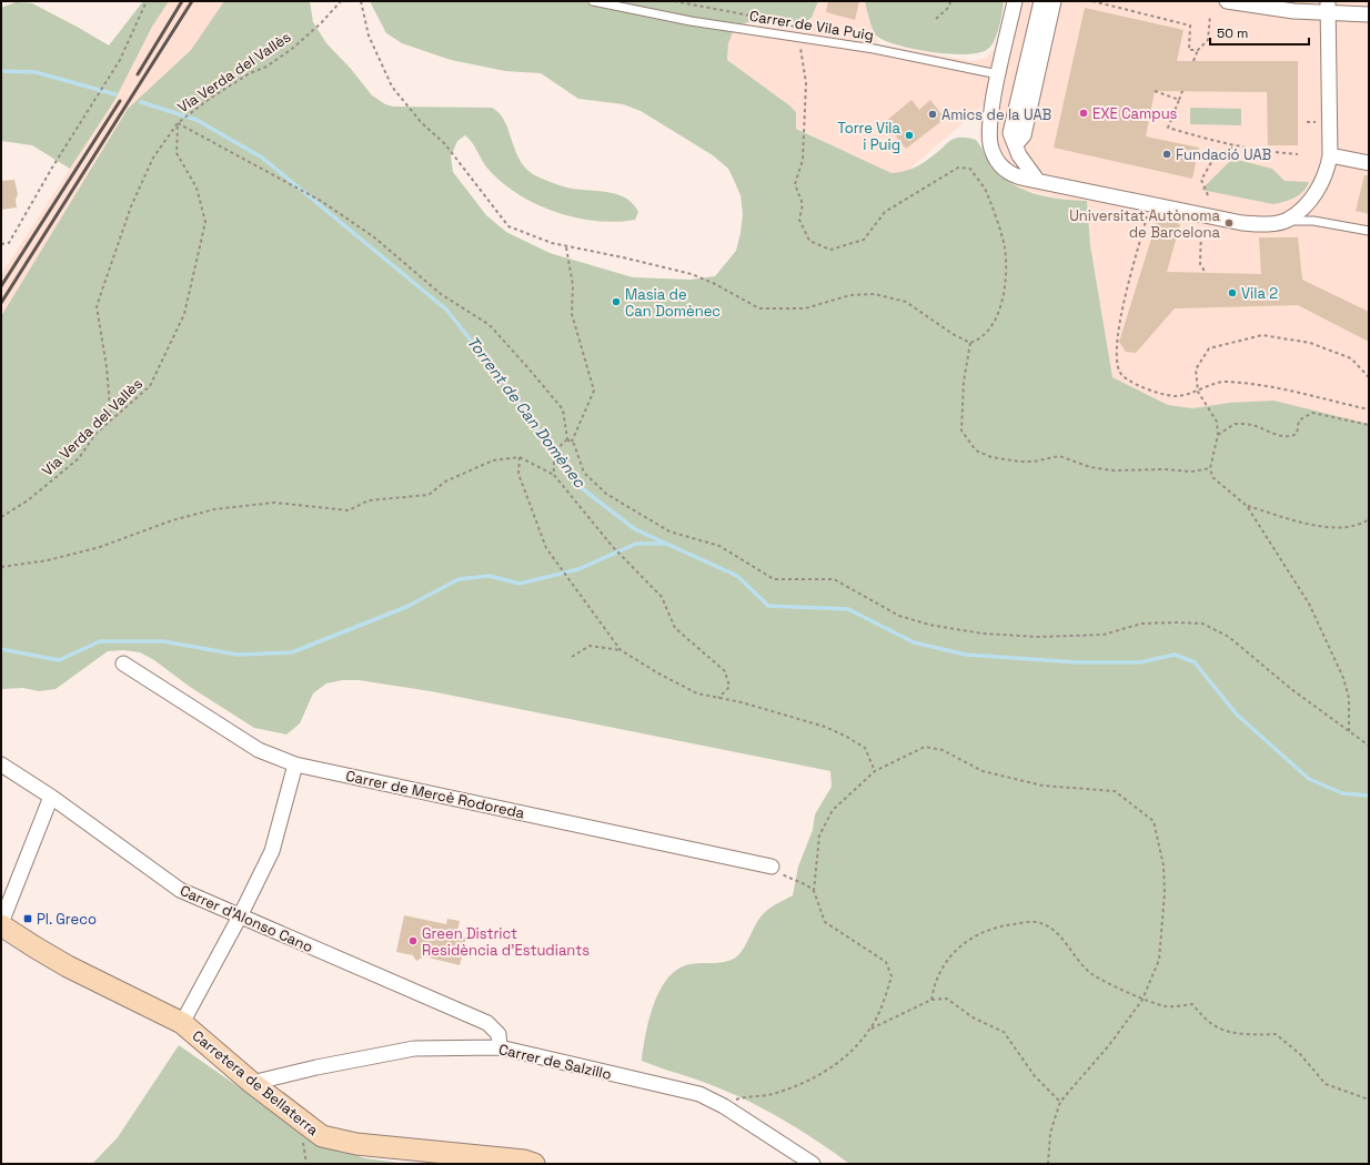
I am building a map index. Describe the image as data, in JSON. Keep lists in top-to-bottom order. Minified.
{"streets":{"street":["Carrer de Mercè Rodoreda","Carrer d'Alonso Cano","Carrer de Salzillo","Carretera de Bellaterra"],"lane":["Carrer de Vila Puig"],"path":["Via Verda del Vallès"]},"crossings":[["Carrer d'Alonso Cano","Carrer de Salzillo"],["Carrer de Salzillo","Carretera de Bellaterra"]],"water":["Torrent de Can Domènec"],"places":{"other":["EXE Campus","Amics de la UAB","Torre Vila i Puig","Fundació UAB","Universitat Autònoma de Barcelona","Vila 2","Masia de Can Domènec","Green District Residència d'Estudiants"],"transit":["Pl. Greco"]},"scale_bar":"50 m"}
